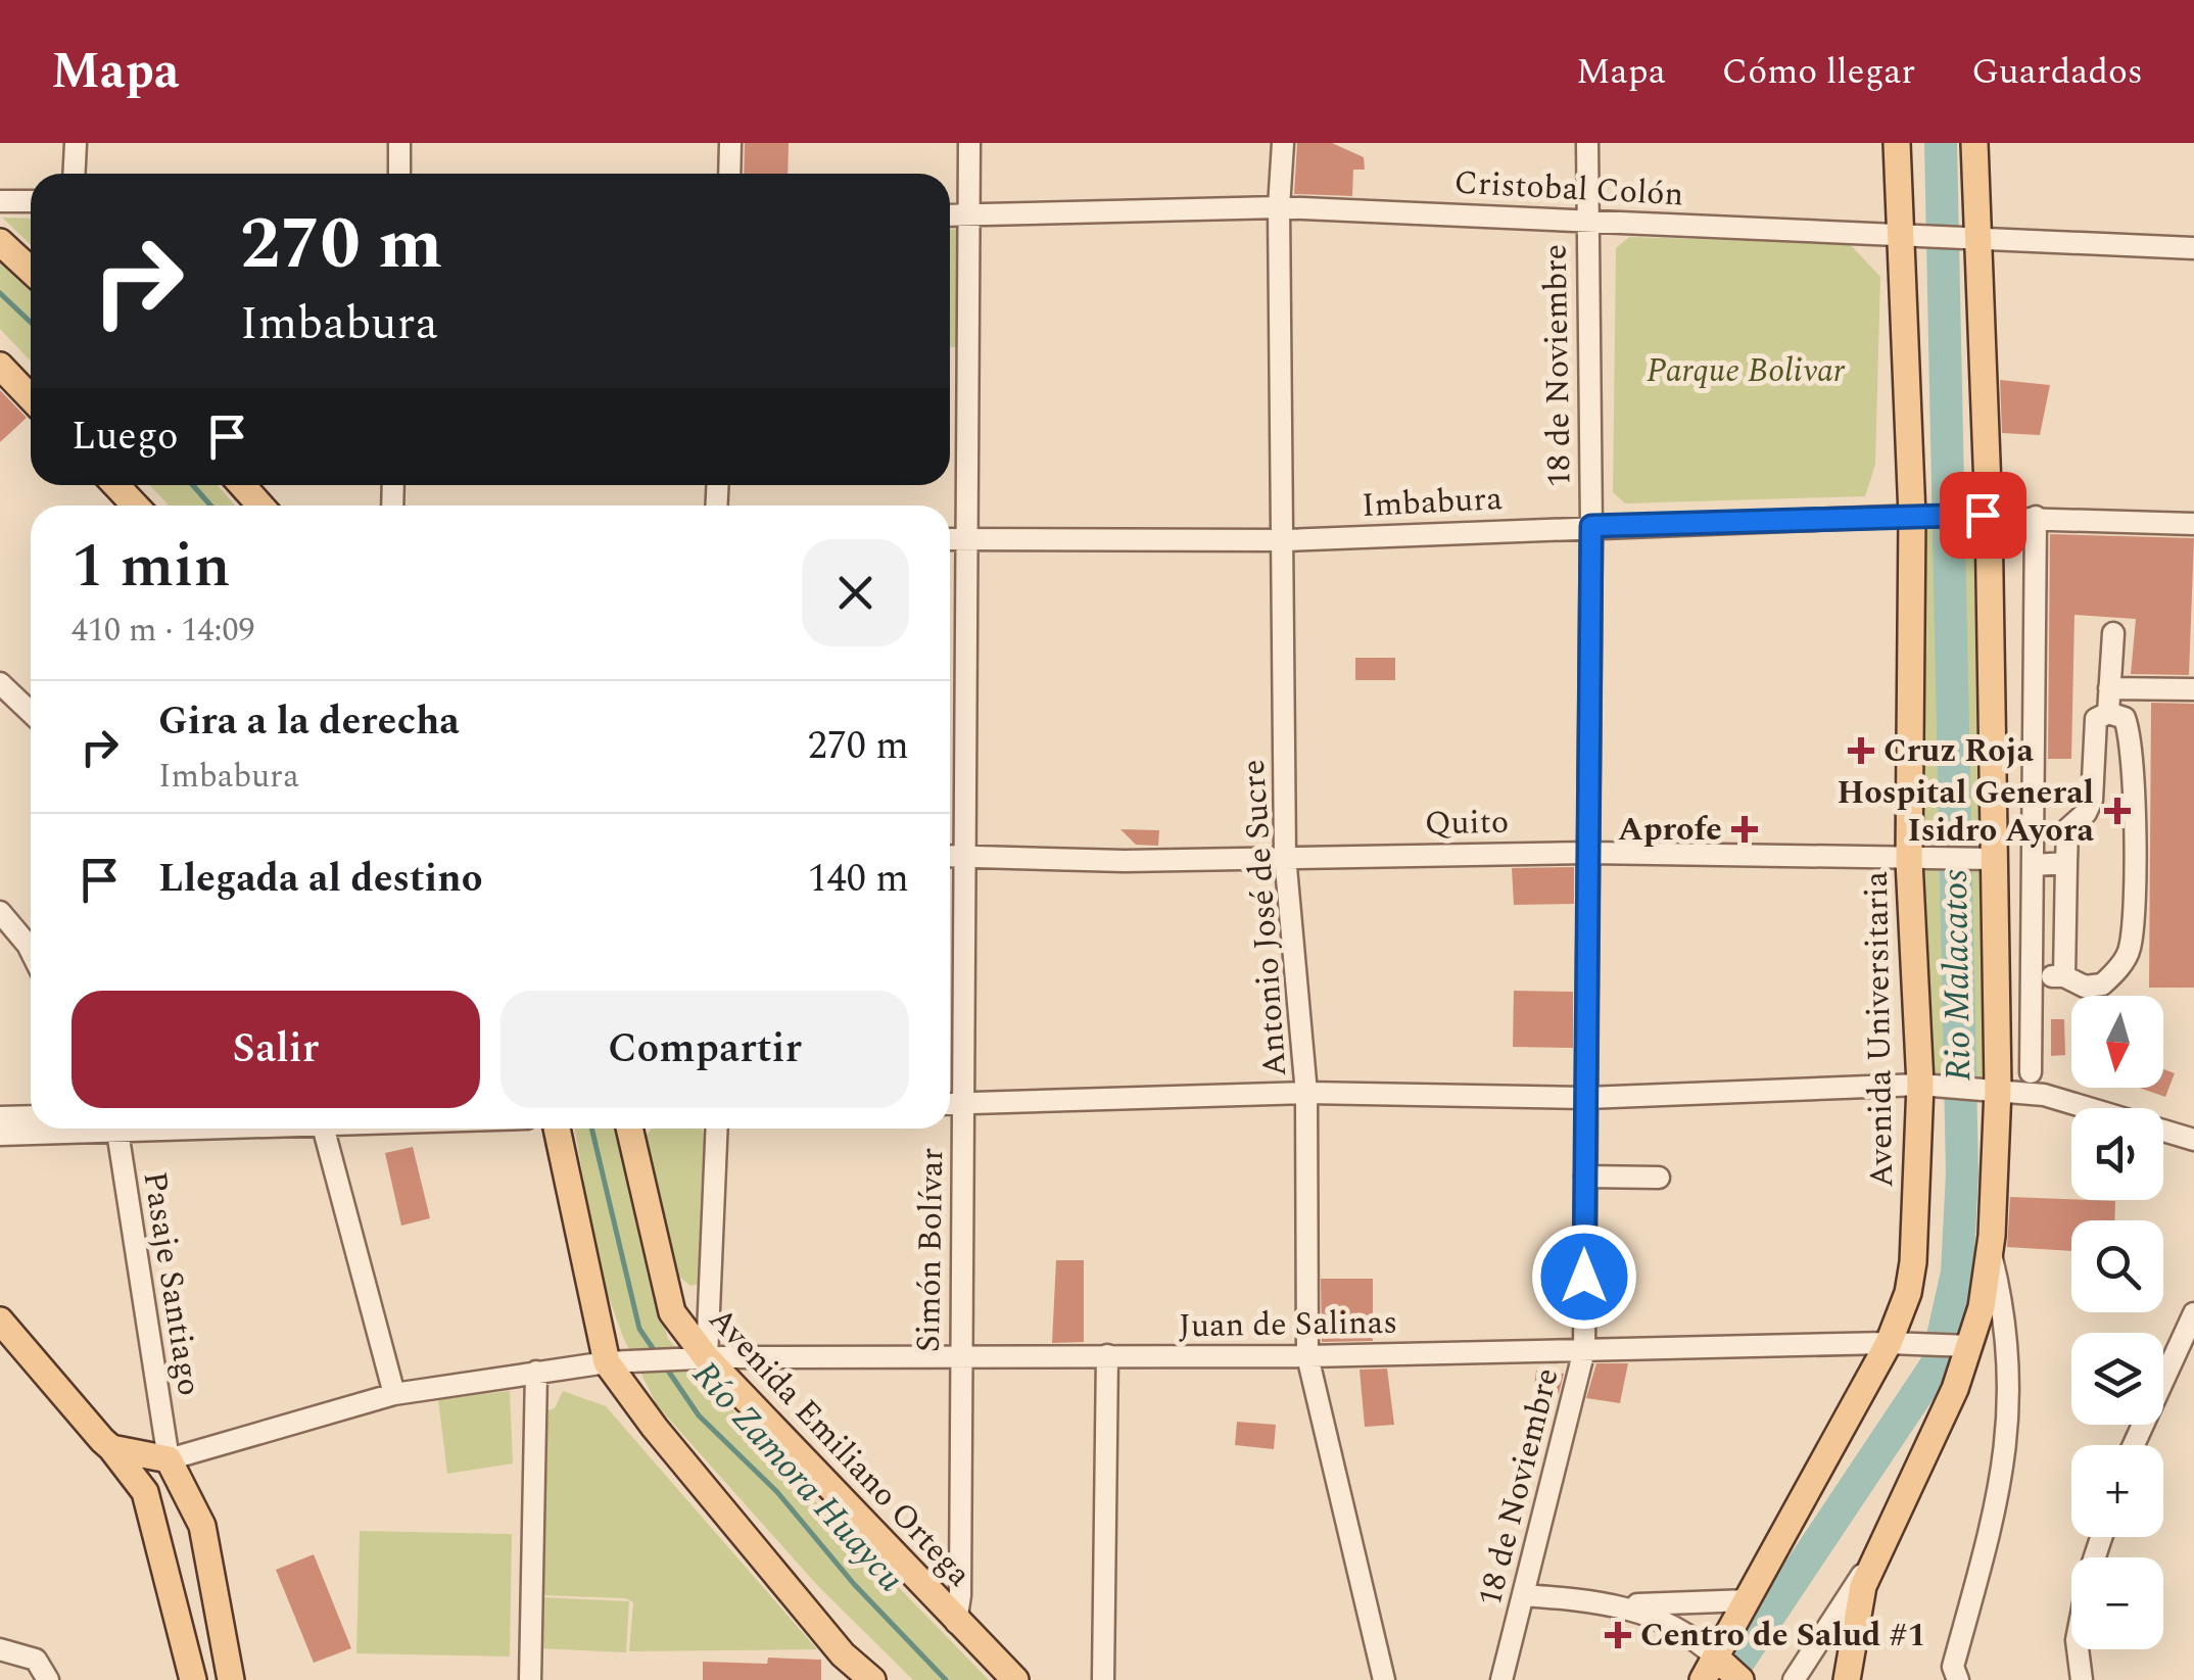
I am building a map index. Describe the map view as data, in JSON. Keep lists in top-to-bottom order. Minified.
{"streets":{"main road":["Avenida Universitaria","Avenida Emiliano Ortega"],"street":["Cristobal Colón","18 de Noviembre","Imbabura","Quito","Antonio José de Sucre","Simón Bolívar","Pasaje Santiago","Juan de Salinas"]},"crossings":[["Cristobal Colón","18 de Noviembre"],["Cristobal Colón","Antonio José de Sucre"],["Cristobal Colón","Avenida Universitaria"],["Cristobal Colón","Simón Bolívar"],["18 de Noviembre","Imbabura"],["18 de Noviembre","Quito"],["18 de Noviembre","Juan de Salinas"],["Imbabura","Antonio José de Sucre"],["Imbabura","Avenida Universitaria"],["Imbabura","Simón Bolívar"],["Quito","Antonio José de Sucre"],["Quito","Avenida Universitaria"],["Quito","Simón Bolívar"],["Antonio José de Sucre","Juan de Salinas"],["Avenida Universitaria","Juan de Salinas"],["Simón Bolívar","Juan de Salinas"],["Simón Bolívar","Avenida Emiliano Ortega"],["Pasaje Santiago","Juan de Salinas"],["Juan de Salinas","Avenida Emiliano Ortega"]],"water":["Rio Malacatos","Río Zamora Huaycu"],"parks":["Parque Bolivar"],"places":{"health":["Cruz Roja","Hospital General Isidro Ayora","Aprofe","Centro de Salud #1"]},"north":"bottom","page":{"header":"Mapa","nav":["Mapa","Cómo llegar","Guardados"],"turn":["270 m","Imbabura"],"then":"Luego","heading":["1 min","410 m · 14:09"],"list":[{"name":"Gira a la derecha","note":"Imbabura","value":"270 m"},{"name":"Llegada al destino","value":"140 m"}],"buttons":["Salir","Compartir"],"map_buttons":["+","−"]}}
